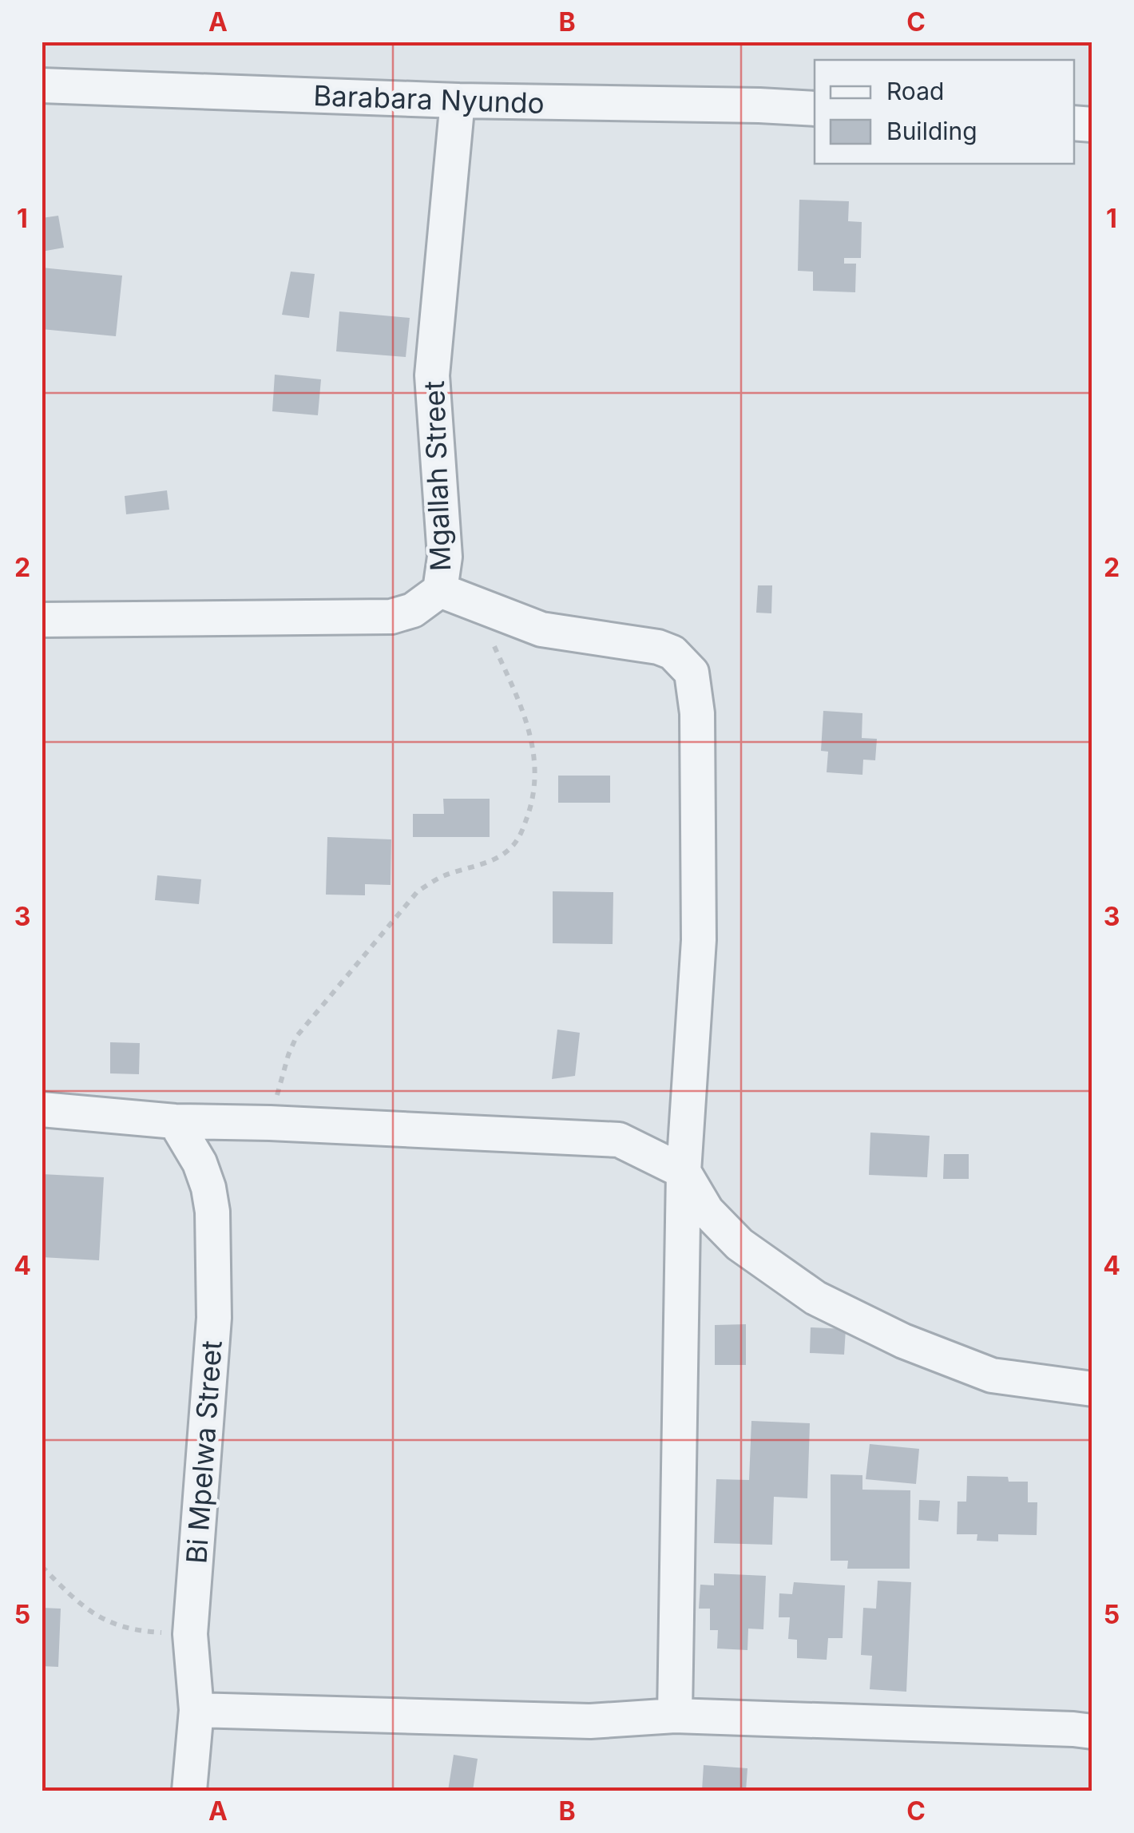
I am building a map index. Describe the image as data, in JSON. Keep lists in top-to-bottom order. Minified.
{"streets":{"street":["Barabara Nyundo","Mgallah Street","Bi Mpelwa Street"]},"crossings":[["Barabara Nyundo","Mgallah Street"]],"legend":["Road","Building"],"grid":{"columns":["A","B","C"],"rows":["1","2","3","4","5"]}}
